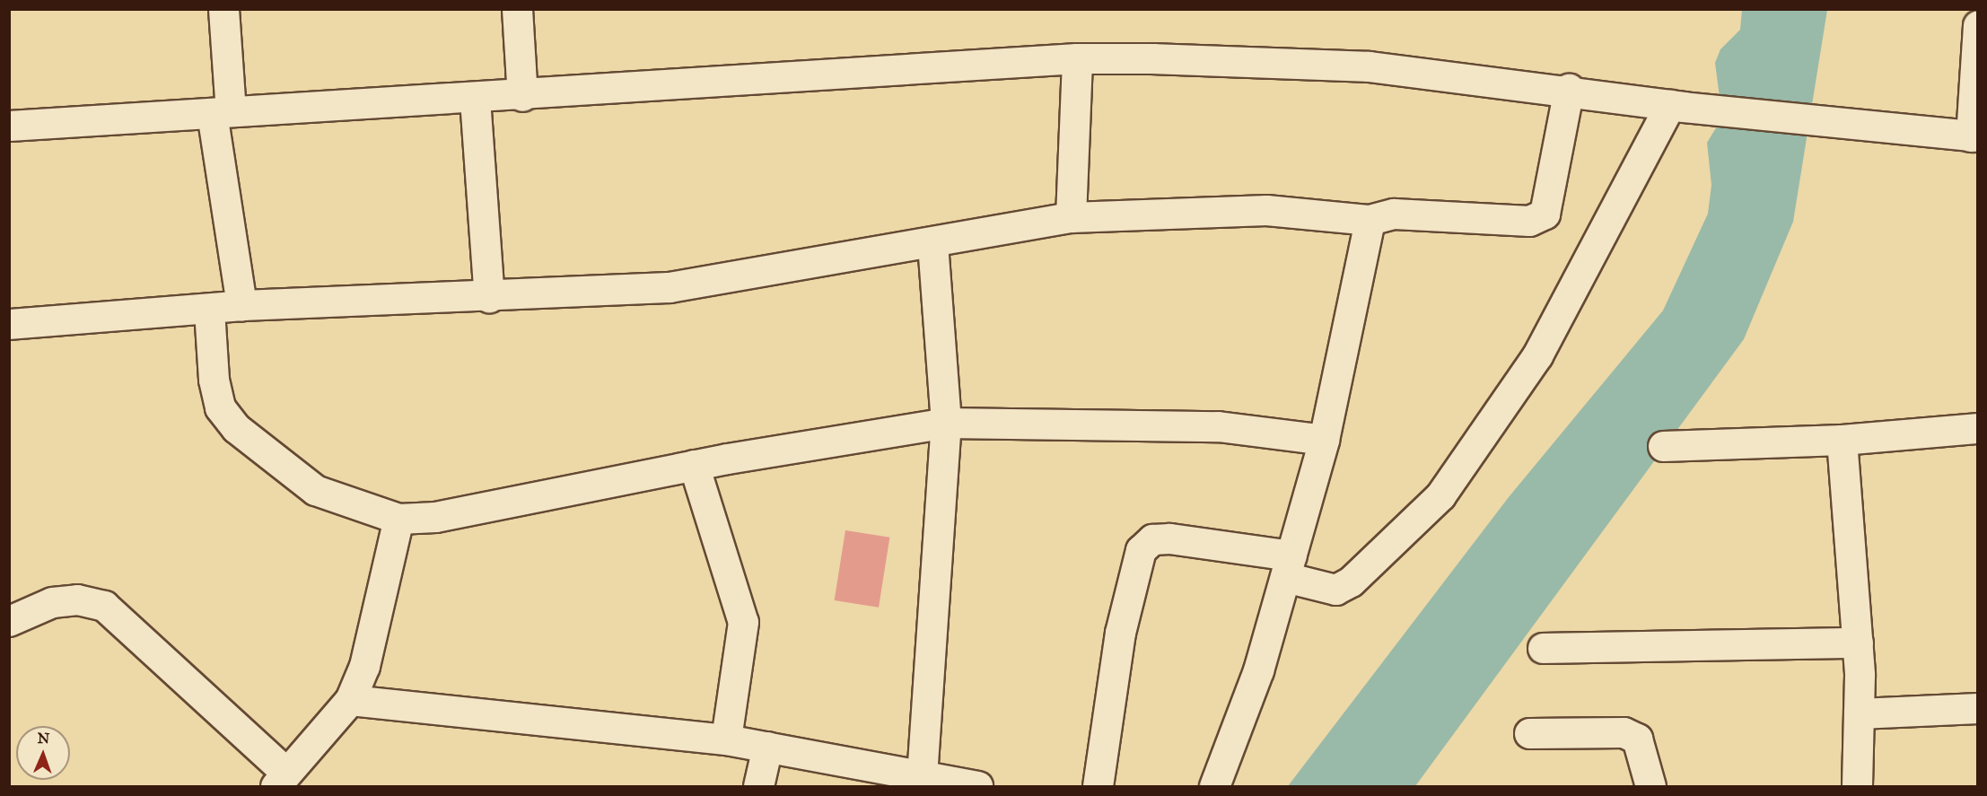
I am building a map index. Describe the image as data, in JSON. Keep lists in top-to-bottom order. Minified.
{"north":"top"}
